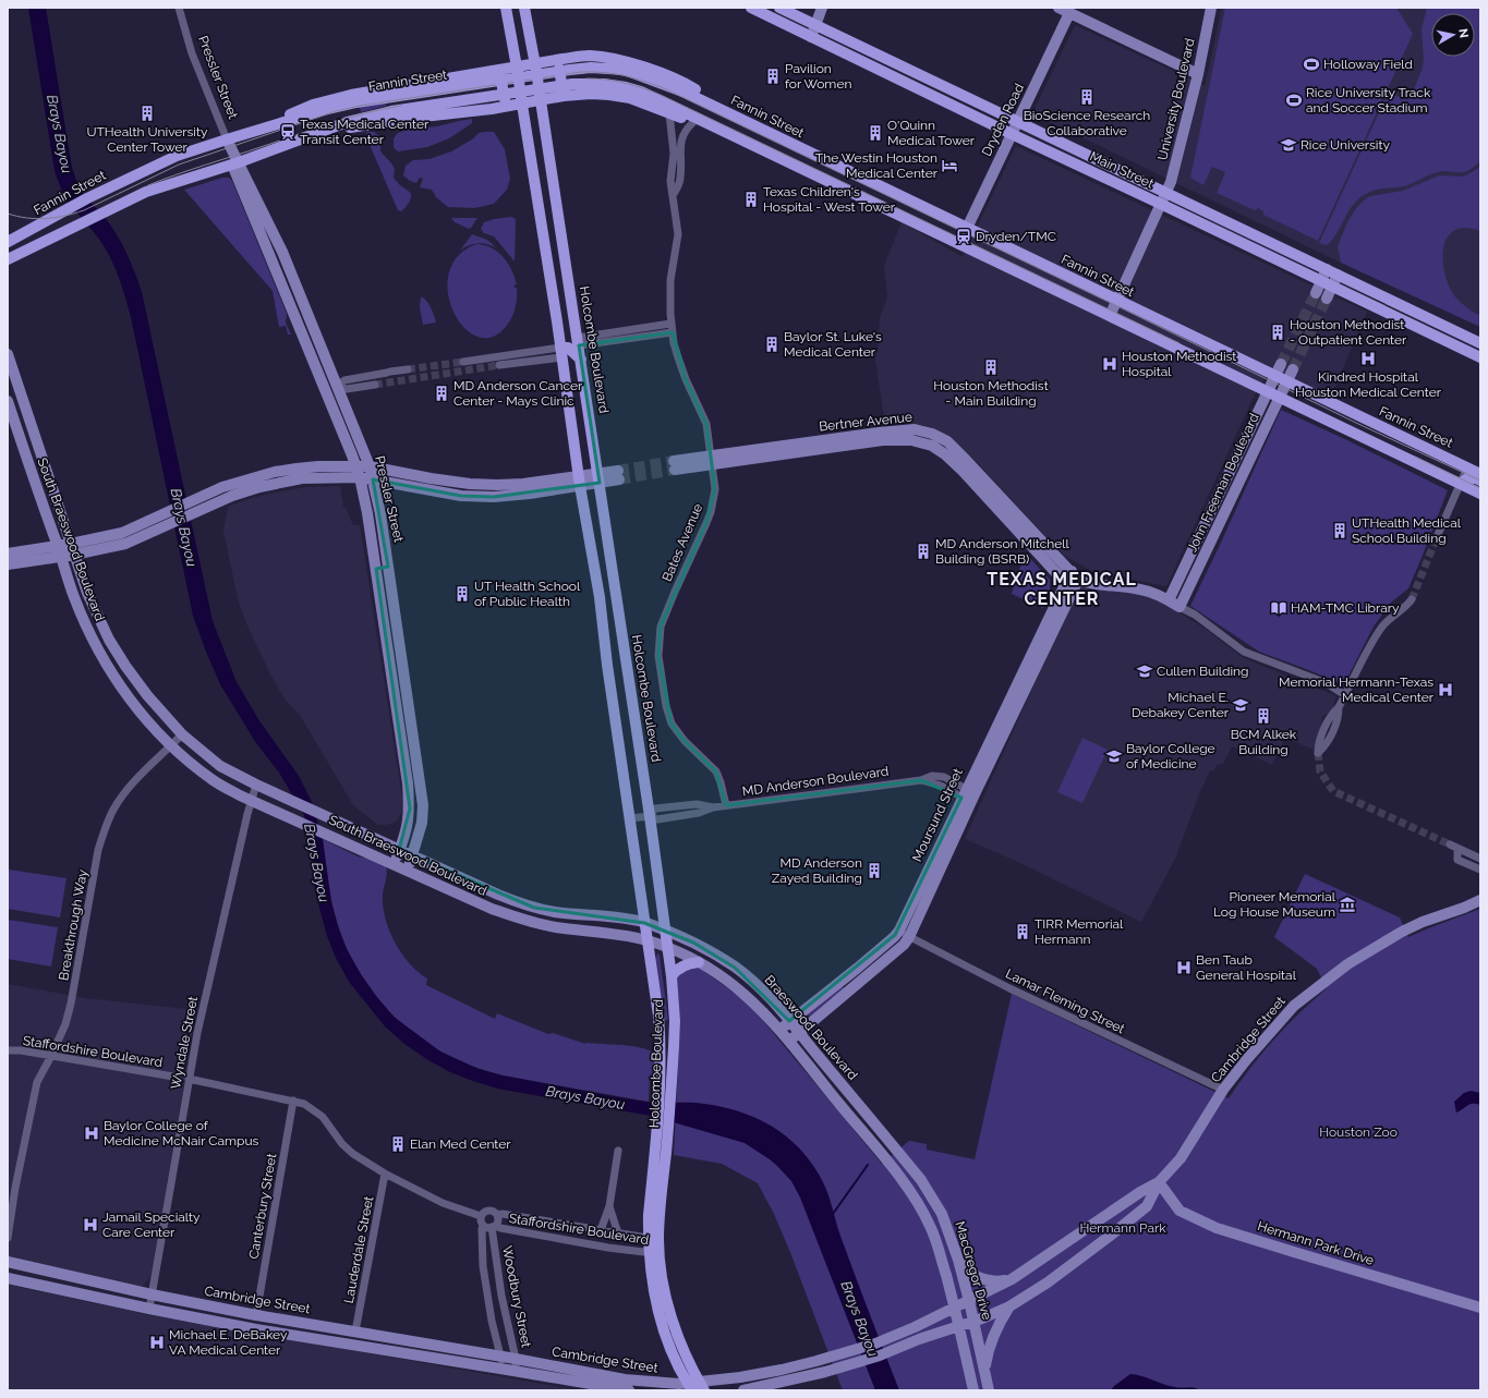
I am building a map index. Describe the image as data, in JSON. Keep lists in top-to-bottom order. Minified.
{"streets":{"main road":["Fannin Street","Main Street","Holcombe Boulevard"],"street":["Pressler Street","University Boulevard","Dryden Road","Bertner Avenue","John Freeman Boulevard","South Braeswood Boulevard","Bates Avenue","MD Anderson Boulevard","Moursund Street","Breakthrough Way","Lamar Fleming Street","Braeswood Boulevard","Cambridge Street","Wyndale Street","Staffordshire Boulevard","Canterbury Street","Hermann Park Drive","Lauderdale Street","MacGregor Drive","Woodbury Street"]},"crossings":[["Pressler Street","Fannin Street"],["Pressler Street","South Braeswood Boulevard"],["Fannin Street","University Boulevard"],["Fannin Street","Dryden Road"],["Fannin Street","John Freeman Boulevard"],["University Boulevard","Main Street"],["Dryden Road","Main Street"],["Holcombe Boulevard","South Braeswood Boulevard"],["Holcombe Boulevard","MD Anderson Boulevard"],["Holcombe Boulevard","Braeswood Boulevard"],["Holcombe Boulevard","Cambridge Street"],["Holcombe Boulevard","Staffordshire Boulevard"],["Bertner Avenue","John Freeman Boulevard"],["Bertner Avenue","Bates Avenue"],["Bertner Avenue","Moursund Street"],["South Braeswood Boulevard","Breakthrough Way"],["South Braeswood Boulevard","Braeswood Boulevard"],["South Braeswood Boulevard","Wyndale Street"],["Bates Avenue","MD Anderson Boulevard"],["MD Anderson Boulevard","Moursund Street"],["Moursund Street","Lamar Fleming Street"],["Moursund Street","Braeswood Boulevard"],["Breakthrough Way","Staffordshire Boulevard"],["Lamar Fleming Street","Cambridge Street"],["Braeswood Boulevard","MacGregor Drive"],["Cambridge Street","Wyndale Street"],["Cambridge Street","Canterbury Street"],["Cambridge Street","Hermann Park Drive"],["Cambridge Street","Lauderdale Street"],["Cambridge Street","MacGregor Drive"],["Cambridge Street","Woodbury Street"],["Staffordshire Boulevard","Woodbury Street"]],"districts":["TEXAS MEDICAL CENTER"],"water":["Brays Bayou"],"parks":["Houston Zoo","Hermann Park"],"places":{"sports":["Holloway Field","Rice University Track and Soccer Stadium"],"building":["Pavilion for Women","BioScience Research Collaborative","UTHealth University Center Tower","O'Quinn Medical Tower","Texas Children's Hospital - West Tower","Houston Methodist - Outpatient Center","Baylor St. Luke's Medical Center","Houston Methodist - Main Building","MD Anderson Cancer Center - Mays Clinic","UTHealth Medical School Building","MD Anderson Mitchell Building (BSRB)","UT Health School of Public Health","BCM Alkek Building","MD Anderson Zayed Building","TIRR Memorial Hermann","Elan Med Center"],"station":["Texas Medical Center Transit Center","Dryden/TMC"],"school or university":["Rice University","Cullen Building","Michael E. Debakey Center","Baylor College of Medicine"],"hotel":["The Westin Houston Medical Center"],"hospital":["Kindred Hospital Houston Medical Center","Houston Methodist Hospital","Memorial Hermann-Texas Medical Center","Ben Taub General Hospital","Baylor College of Medicine McNair Campus","Jamail Specialty Care Center","Michael E. DeBakey VA Medical Center"],"library":["HAM-TMC Library"],"museum":["Pioneer Memorial Log House Museum"]},"north":"right"}
